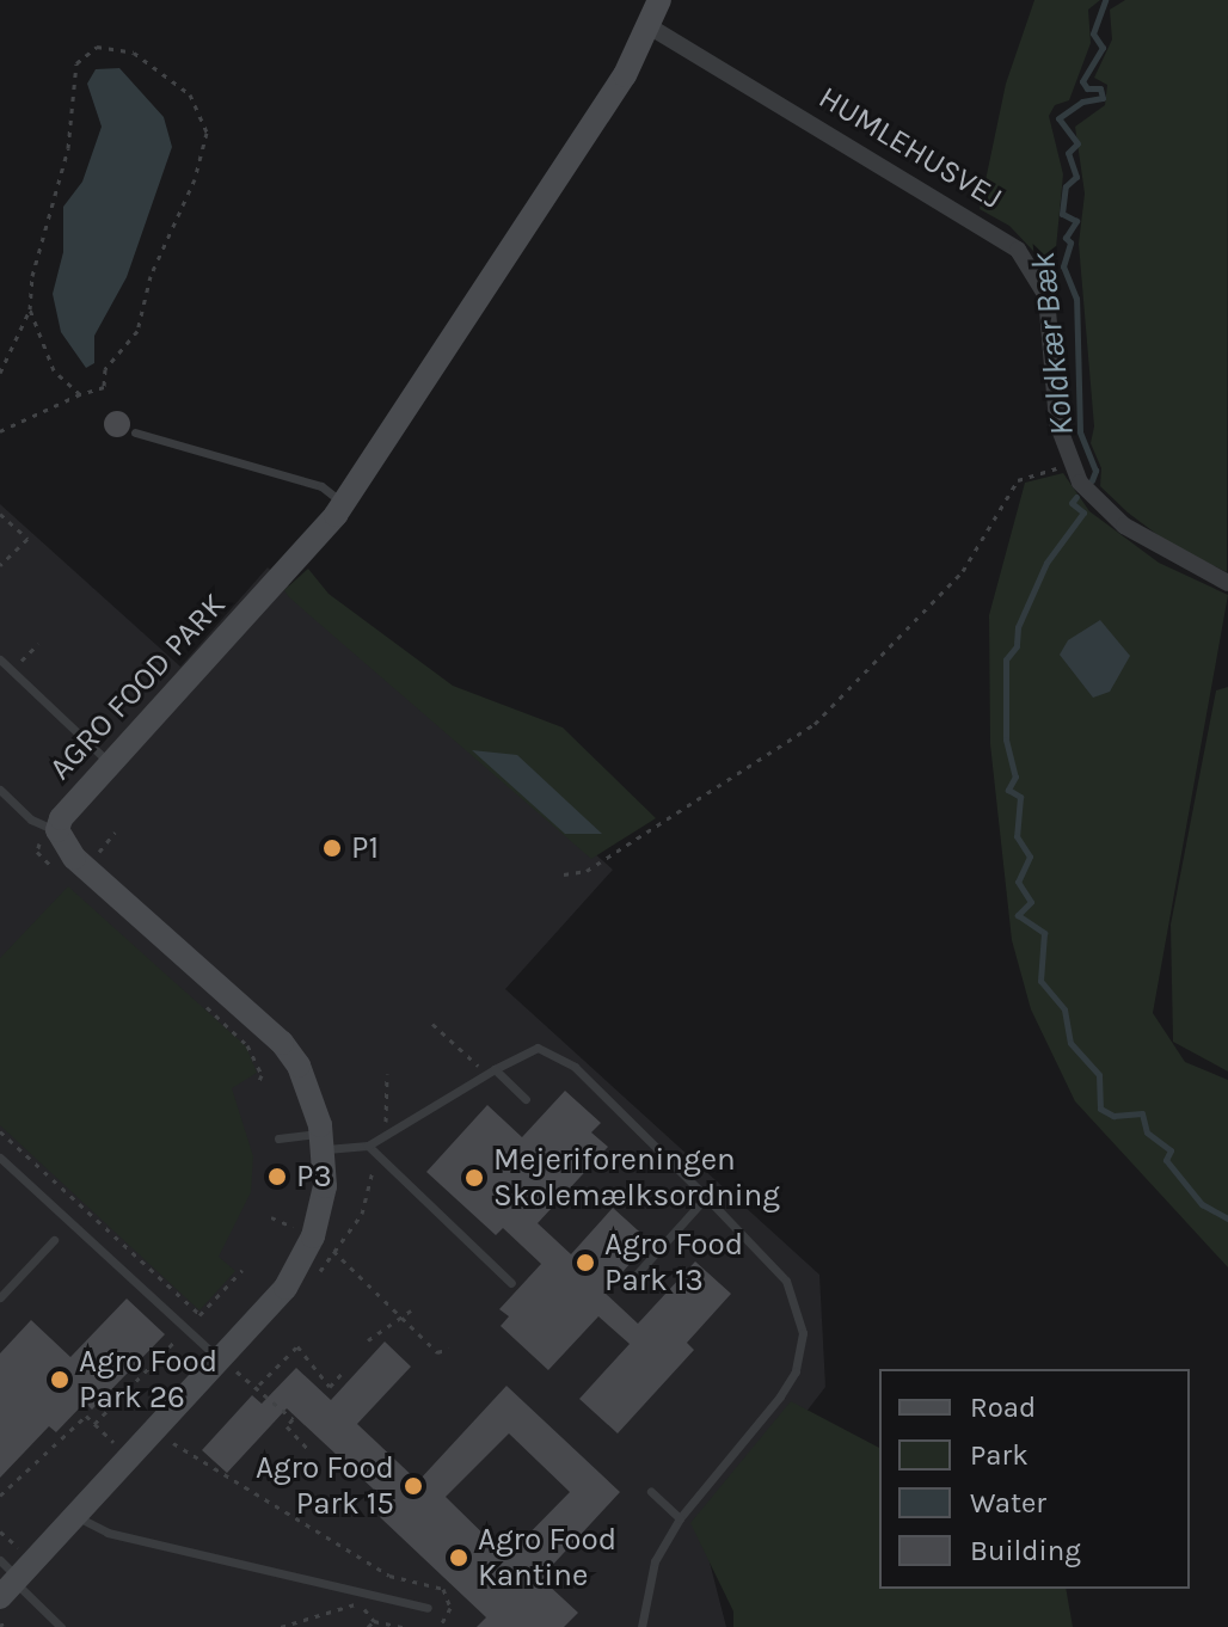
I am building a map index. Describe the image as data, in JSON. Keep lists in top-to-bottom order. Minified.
{"streets":{"street":["HUMLEHUSVEJ","AGRO FOOD PARK"]},"crossings":[["HUMLEHUSVEJ","AGRO FOOD PARK"]],"water":["Koldkær Bæk"],"places":["P1","P3","Mejeriforeningen Skolemælksordning","Agro Food Park 13","Agro Food Park 26","Agro Food Park 15","Agro Food Kantine"],"legend":["Road","Park","Water","Building"]}
